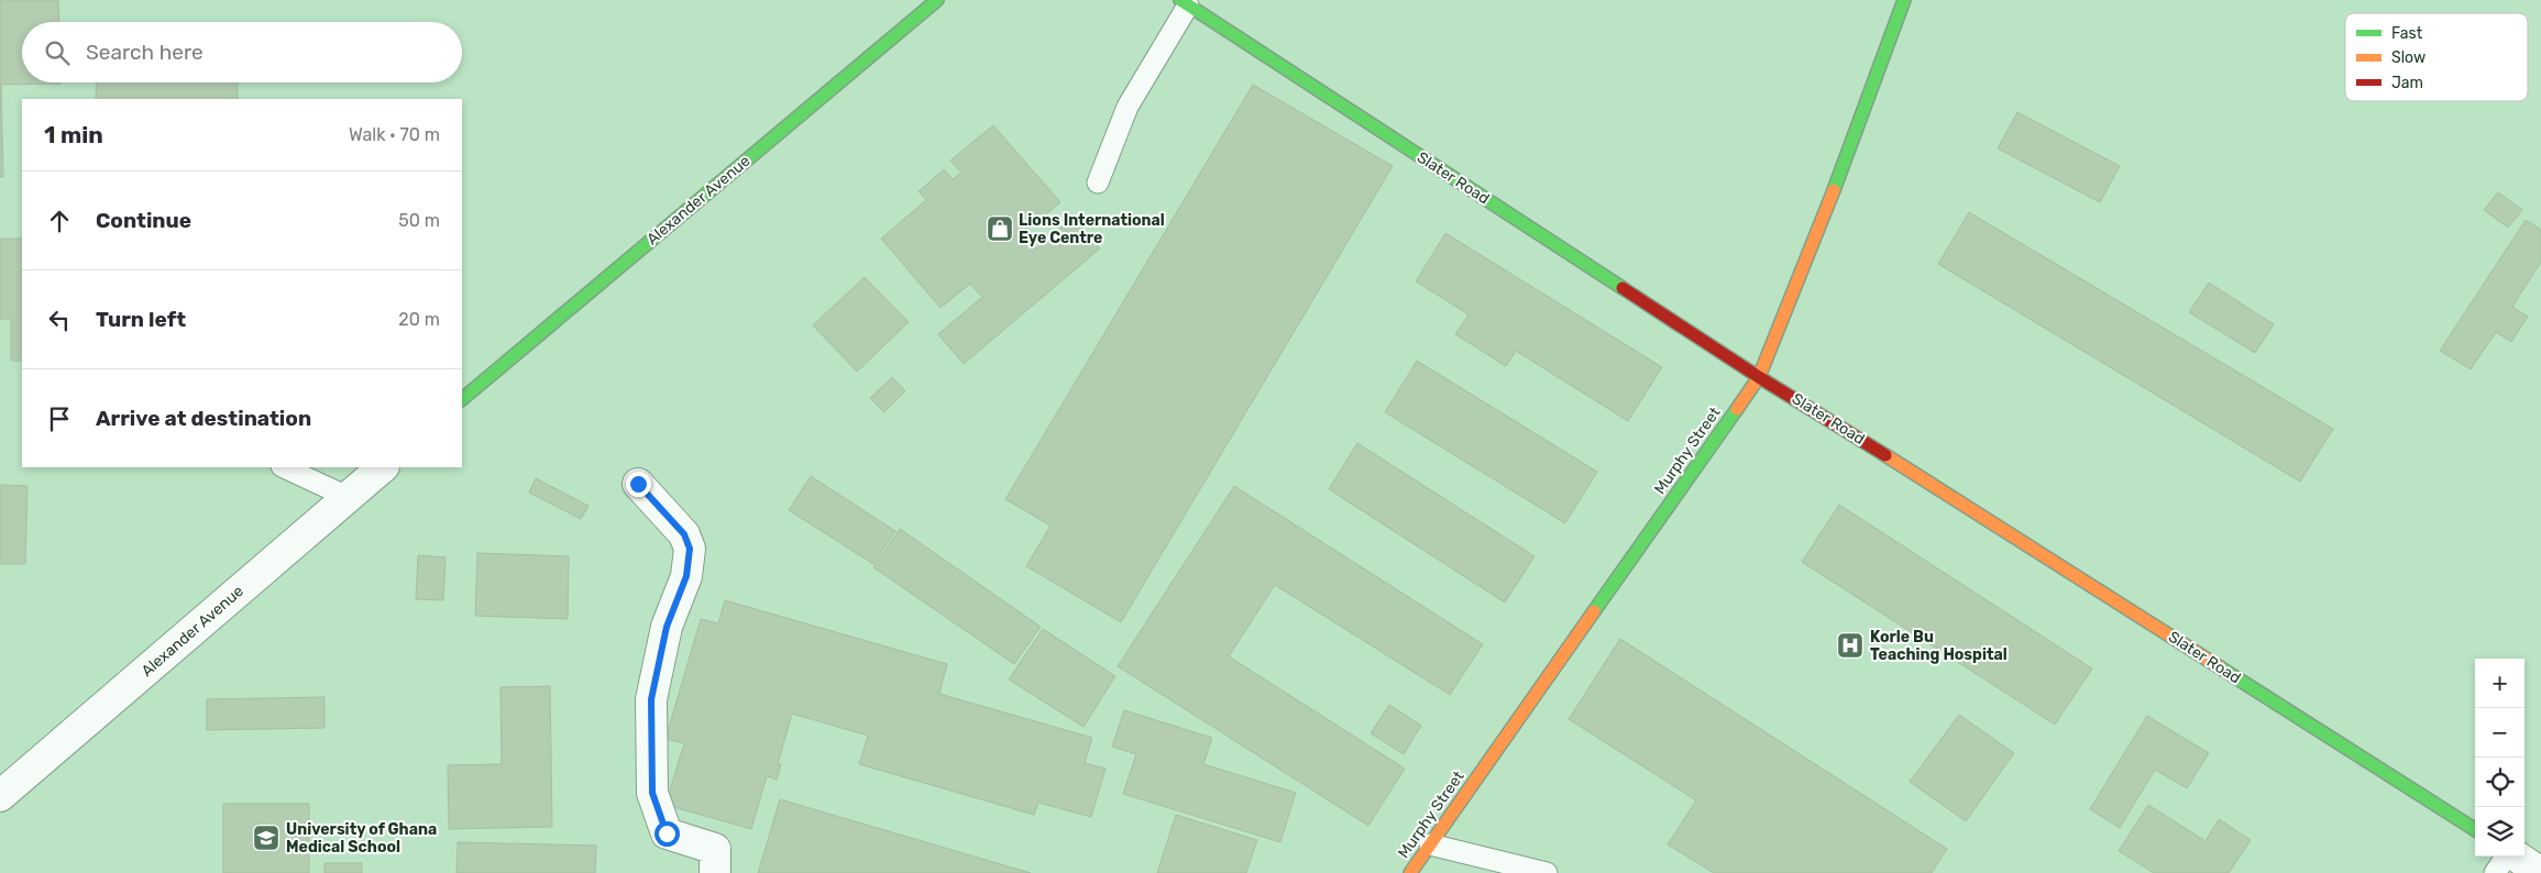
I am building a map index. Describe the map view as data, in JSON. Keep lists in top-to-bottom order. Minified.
{"streets":{"street":["Slater Road","Alexander Avenue","Murphy Street"]},"crossings":[["Slater Road","Murphy Street"]],"places":{"shop":["Lions International Eye Centre"],"hospital":["Korle Bu Teaching Hospital"],"school or university":["University of Ghana Medical School"]},"legend":["Fast","Slow","Jam"],"page":{"search":"Search here","heading":["1 min","Walk · 70 m"],"list":[["Continue","50 m"],["Turn left","20 m"],"Arrive at destination"],"map_buttons":["+","−"]}}
